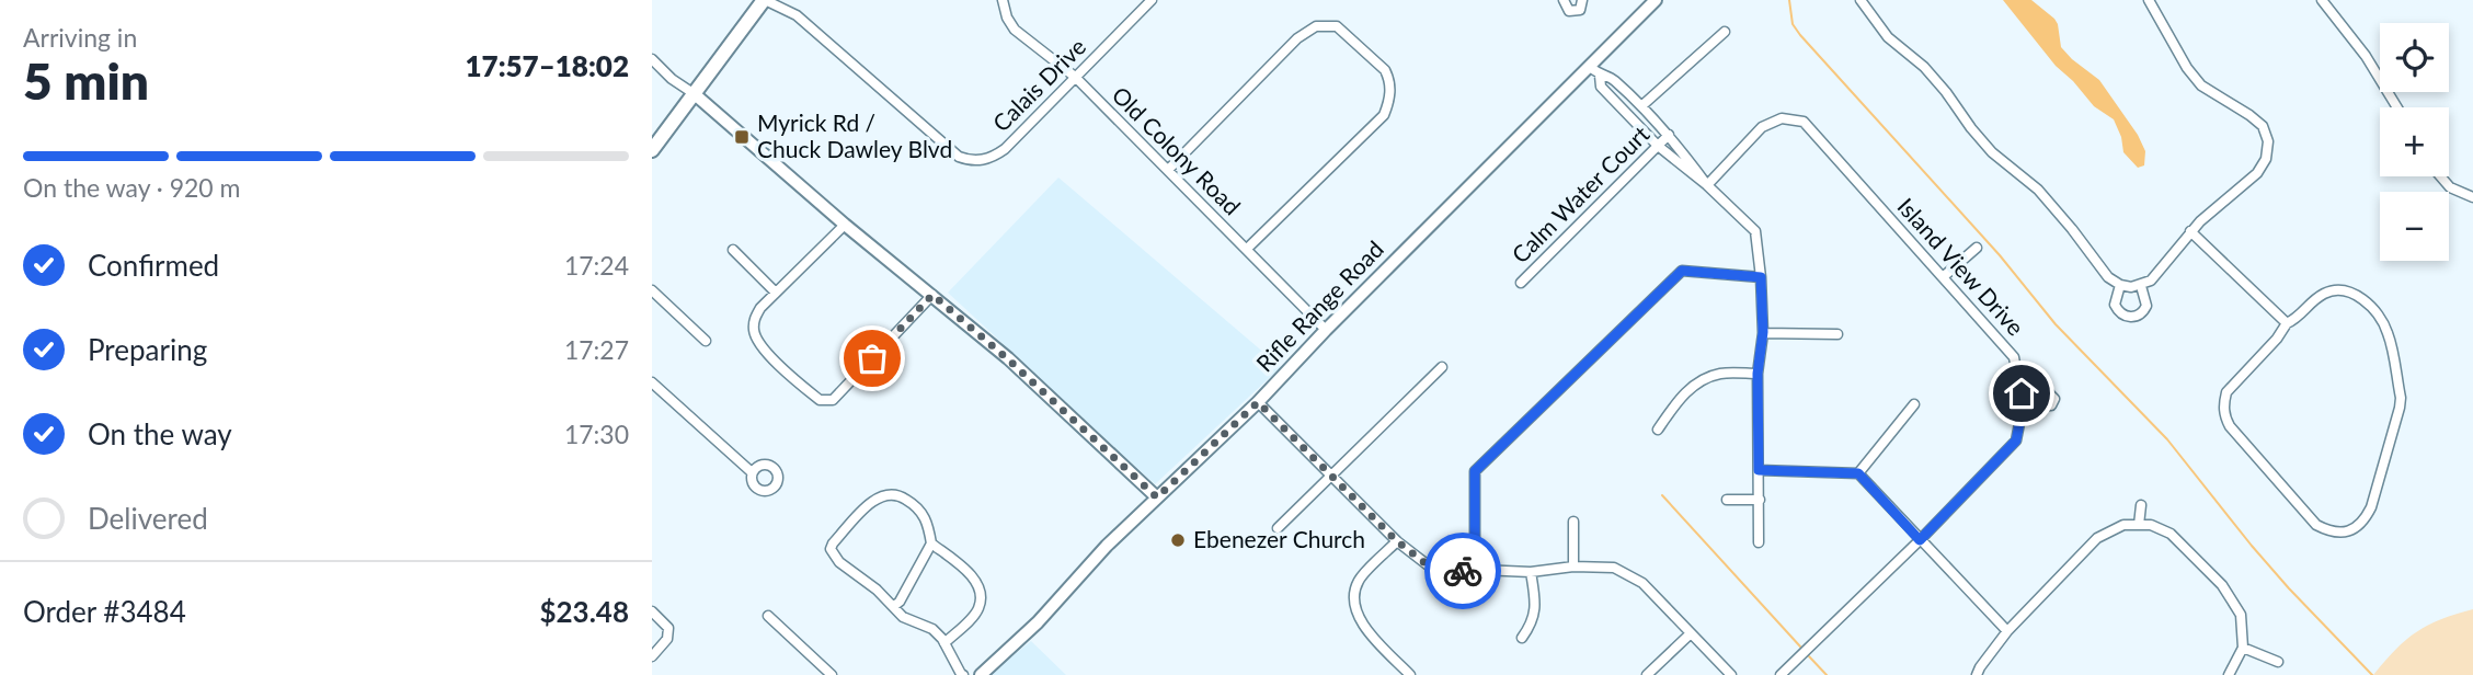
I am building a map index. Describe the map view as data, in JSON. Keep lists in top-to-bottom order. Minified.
{"streets":{"main road":["Rifle Range Road"],"street":["Calais Drive","Old Colony Road","Calm Water Court","Island View Drive"]},"crossings":[["Calais Drive","Old Colony Road"],["Old Colony Road","Rifle Range Road"]],"places":{"transit":["Myrick Rd / Chuck Dawley Blvd"],"other":["Ebenezer Church"]},"page":{"heading":["5 min","Arriving in","17:57–18:02"],"panel":["Order #3484","$23.48"],"map_buttons":["+","−"],"bar":"On the way · 920 m","list":[["Confirmed","17:24"],["Preparing","17:27"],["On the way","17:30"],"Delivered"]}}
